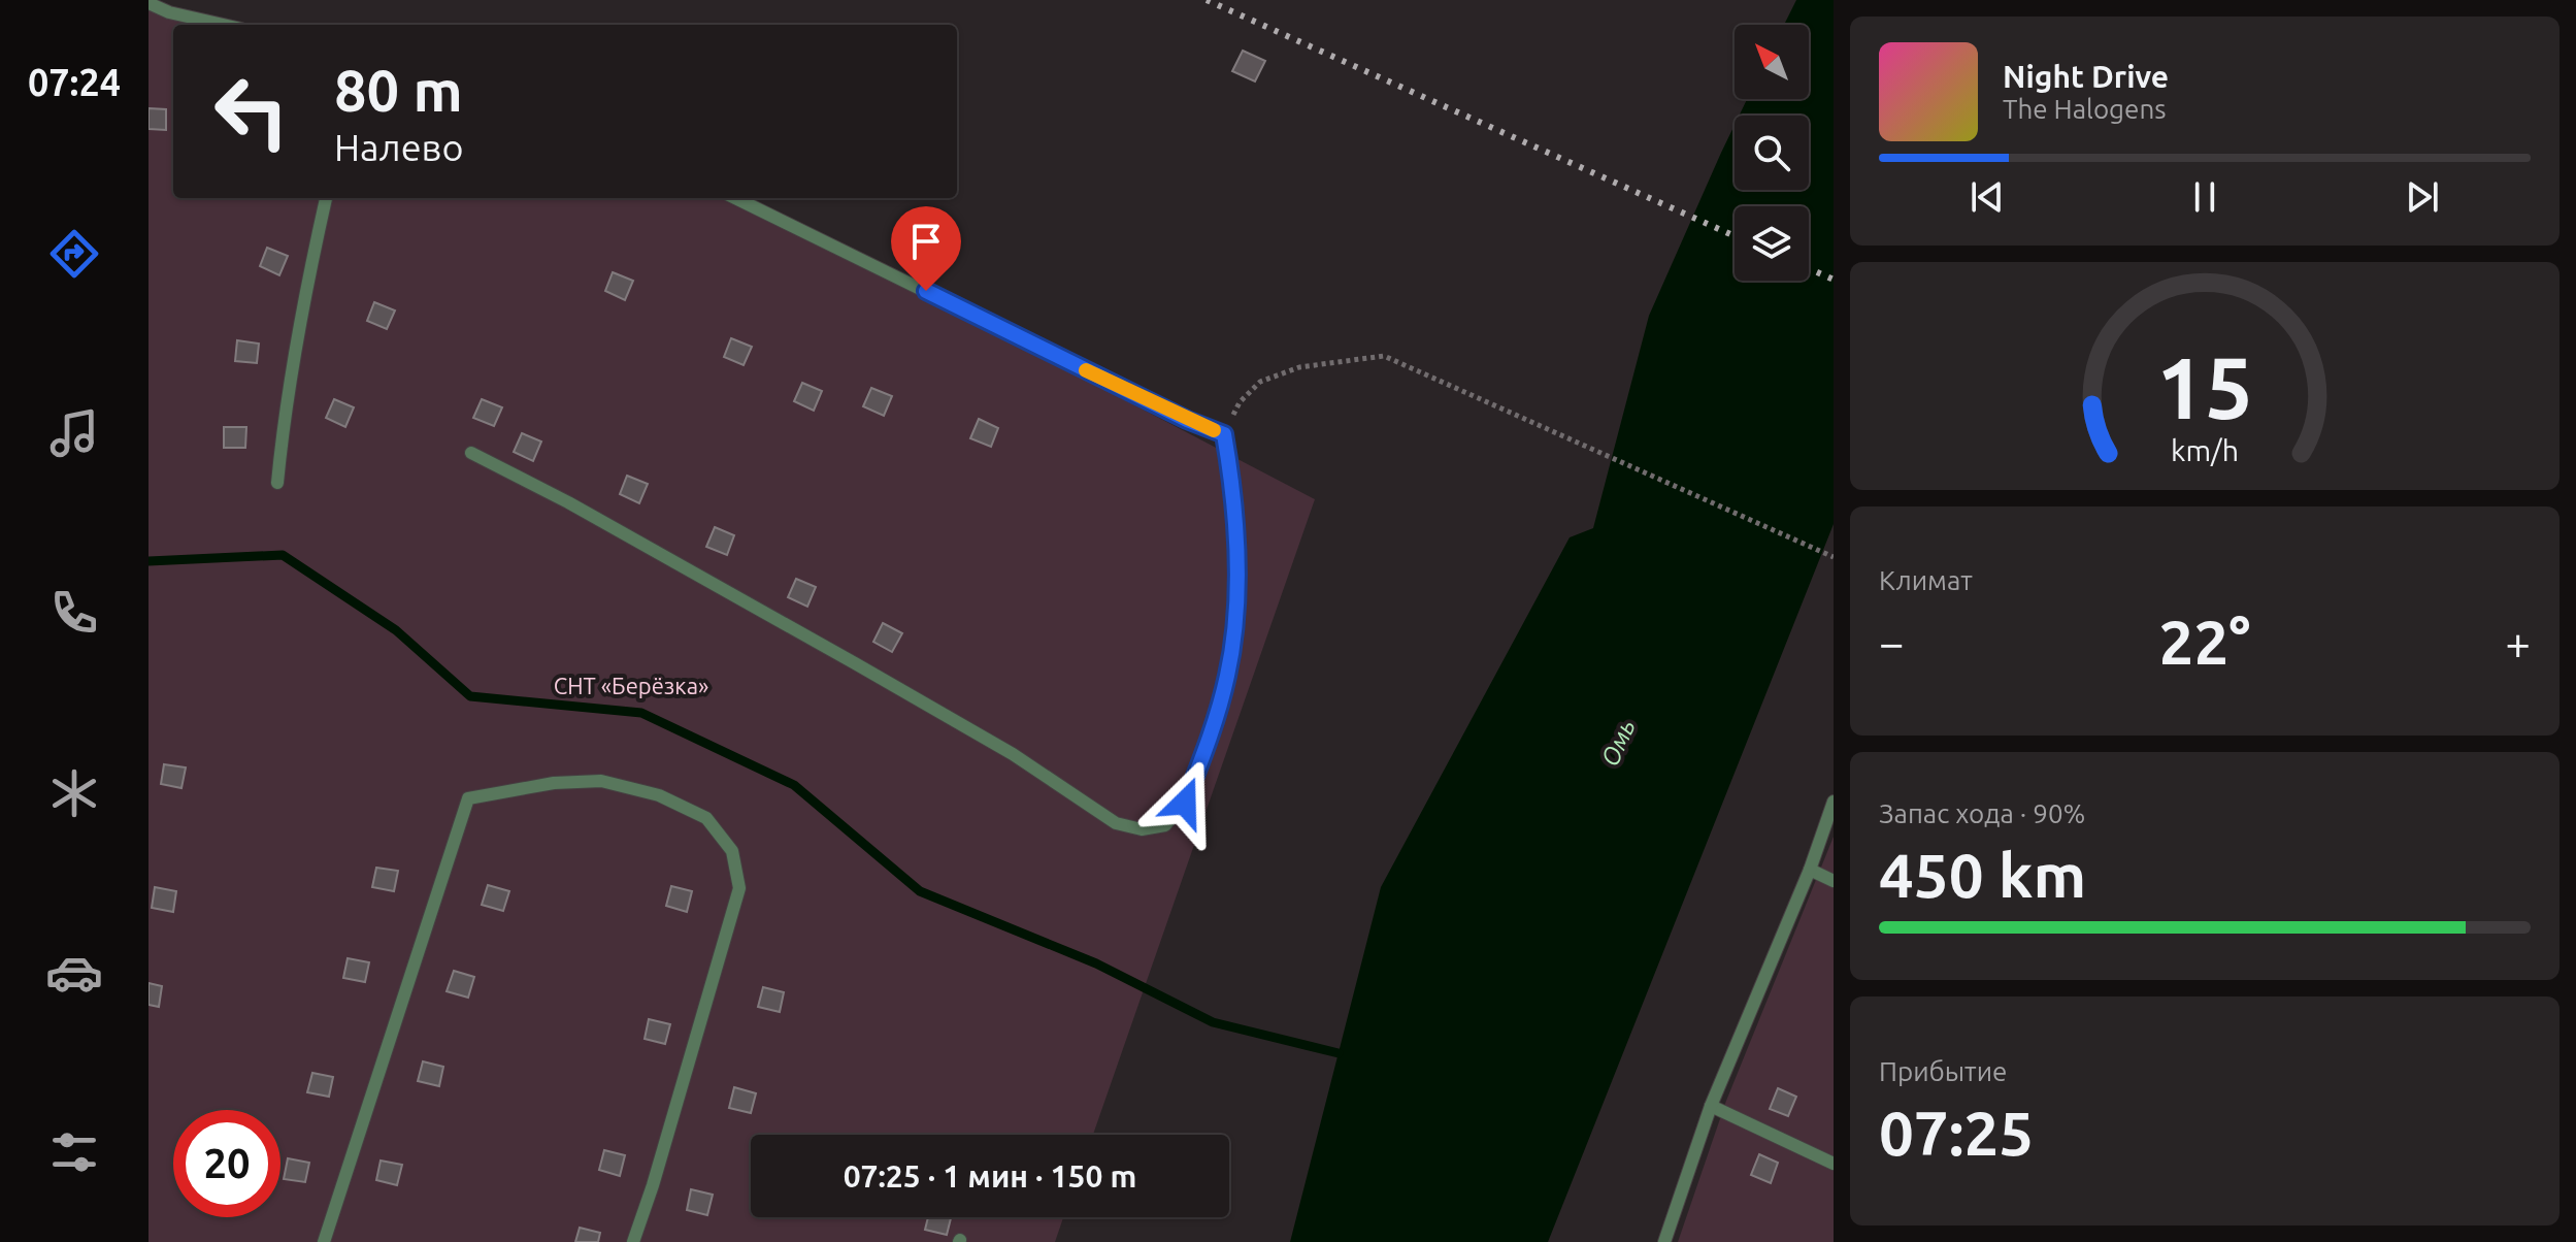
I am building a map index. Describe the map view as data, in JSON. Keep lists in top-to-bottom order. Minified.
{"water":["Омь"],"parks":["СНТ «Берёзка»"],"north":"top left","page":{"tabs":"07:24","turn":["80 m","Налево"],"song":["Night Drive","The Halogens"],"tile":["Климат",["Запас хода · 90%","450 km"],["Прибытие","07:25"]],"heat":["−","22°","+"],"limit":"20","trip":"07:25 · 1 мин · 150 m","gauge":["15","km/h"]}}
